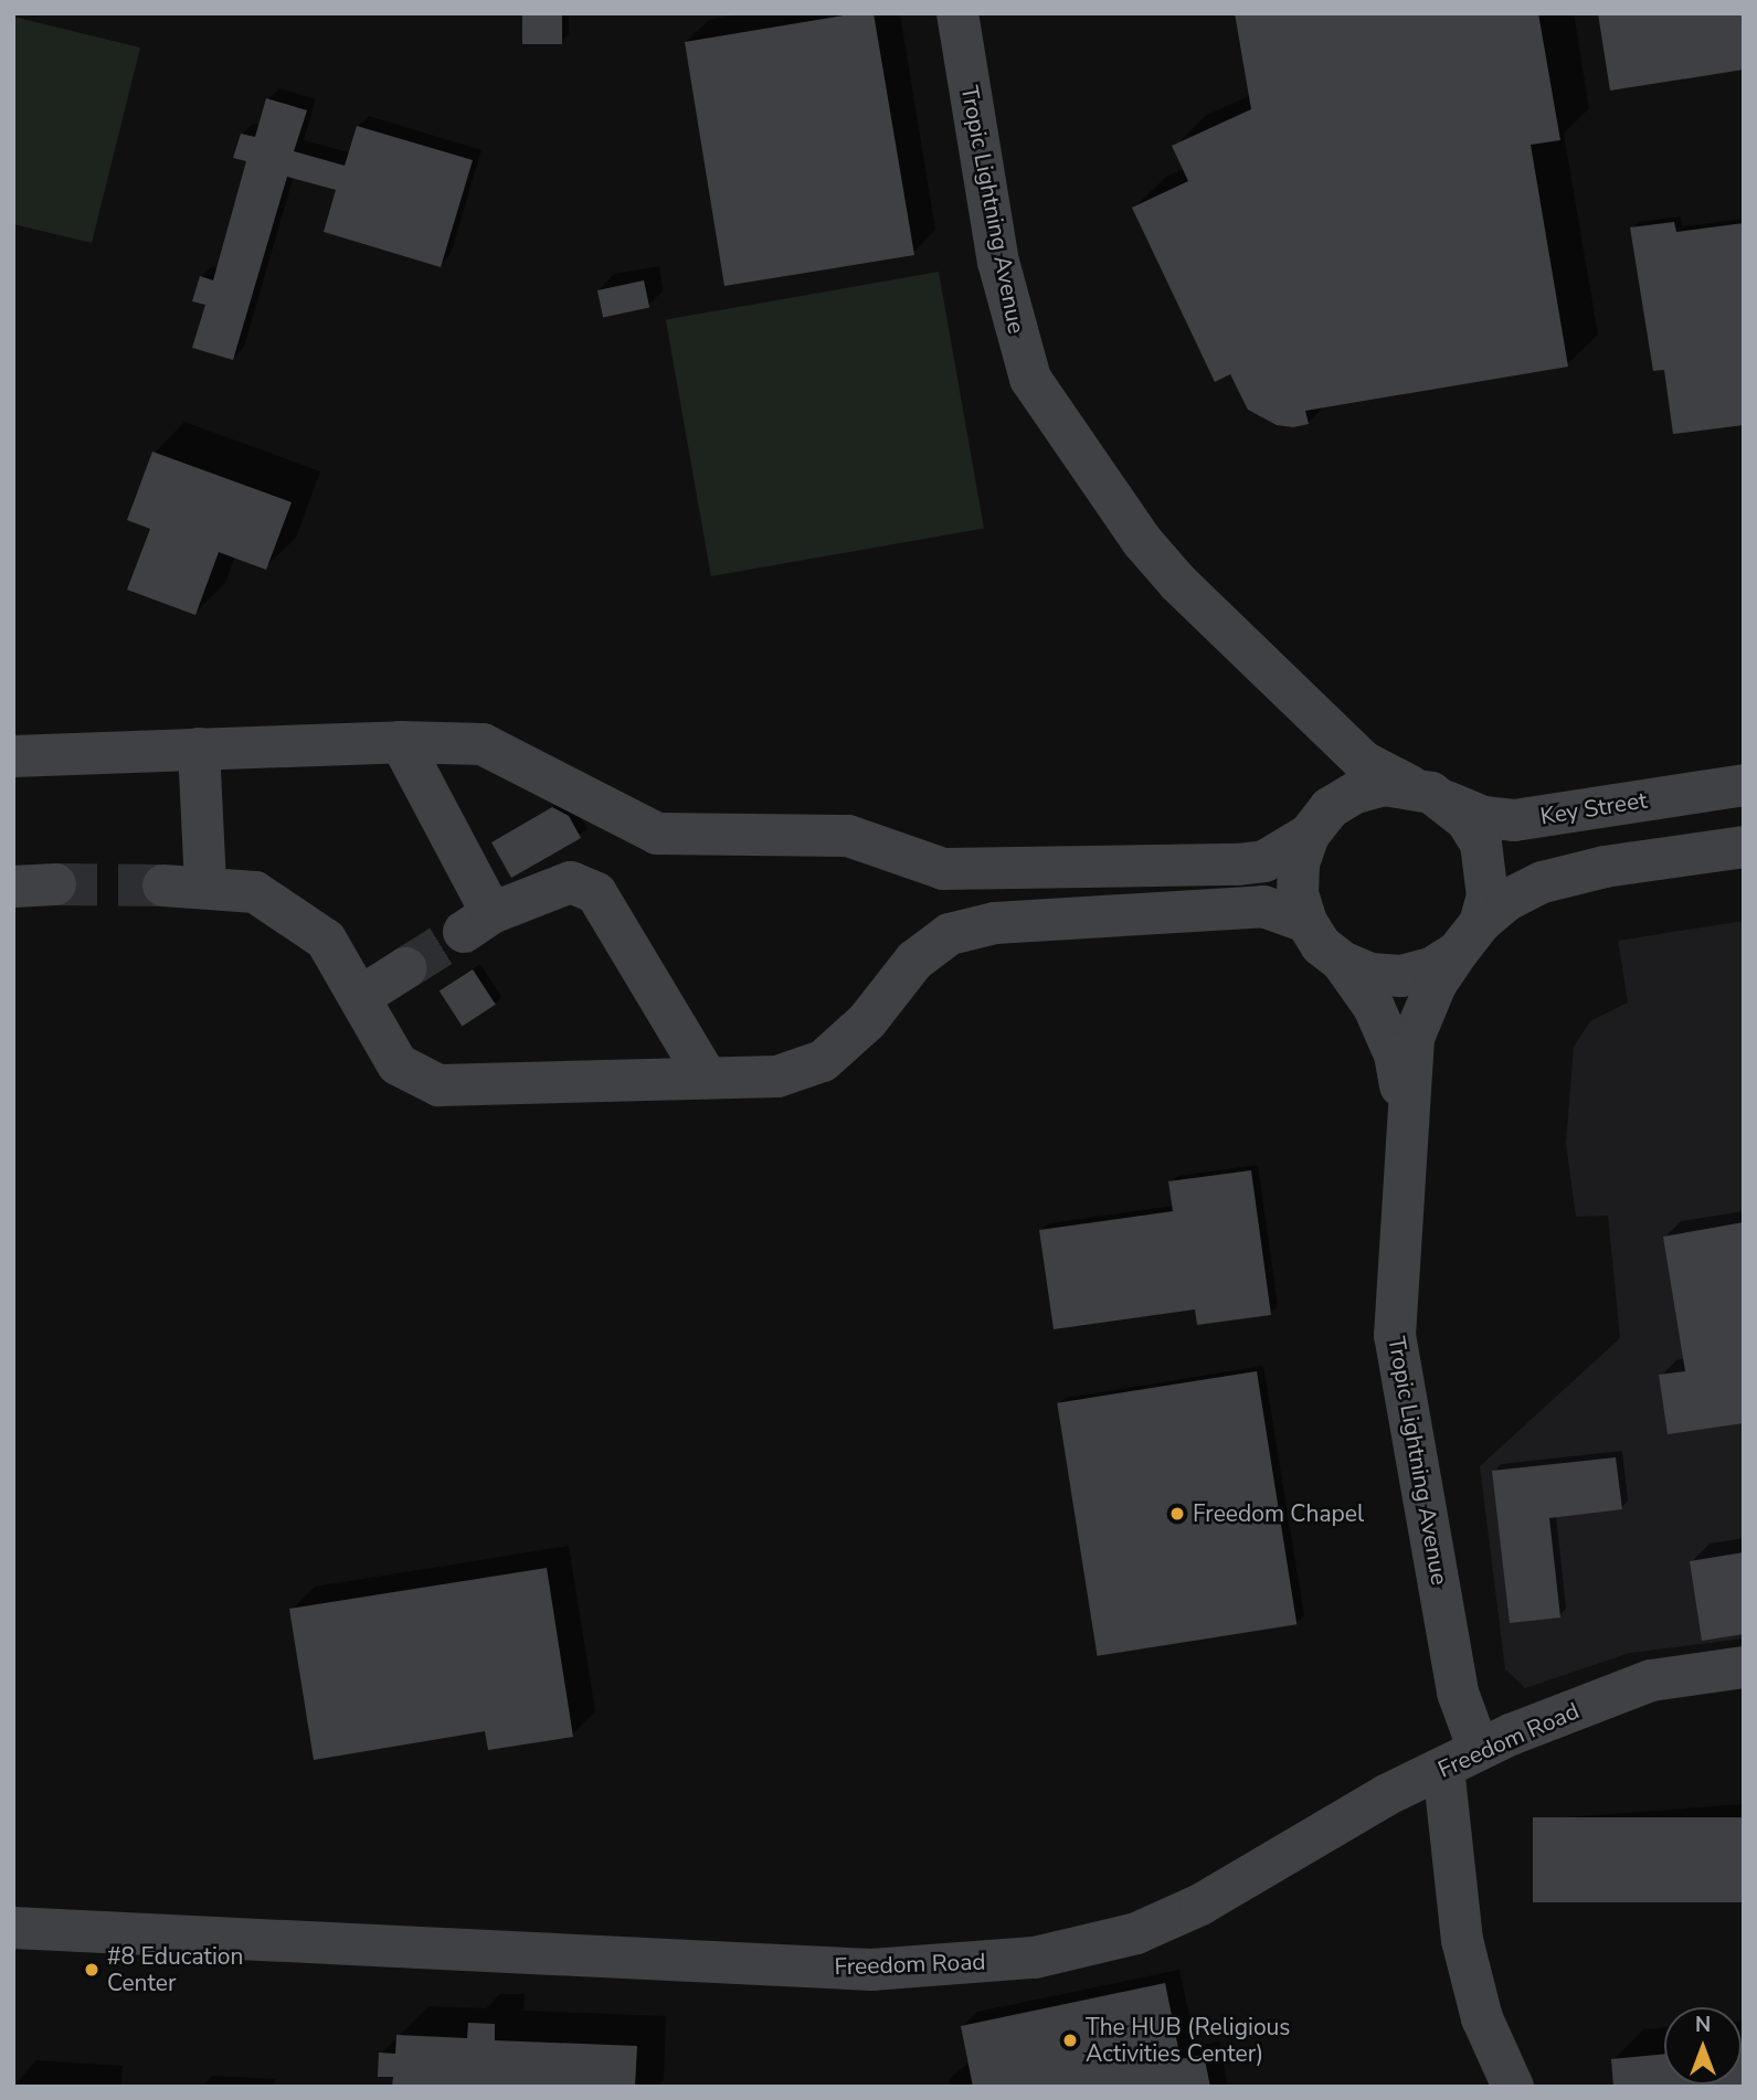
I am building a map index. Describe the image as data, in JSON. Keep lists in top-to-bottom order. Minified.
{"streets":{"street":["Tropic Lightning Avenue","Key Street","Freedom Road"]},"crossings":[["Tropic Lightning Avenue","Key Street"],["Tropic Lightning Avenue","Freedom Road"]],"places":["Freedom Chapel","#8 Education Center","The HUB (Religious Activities Center)"],"north":"top"}
